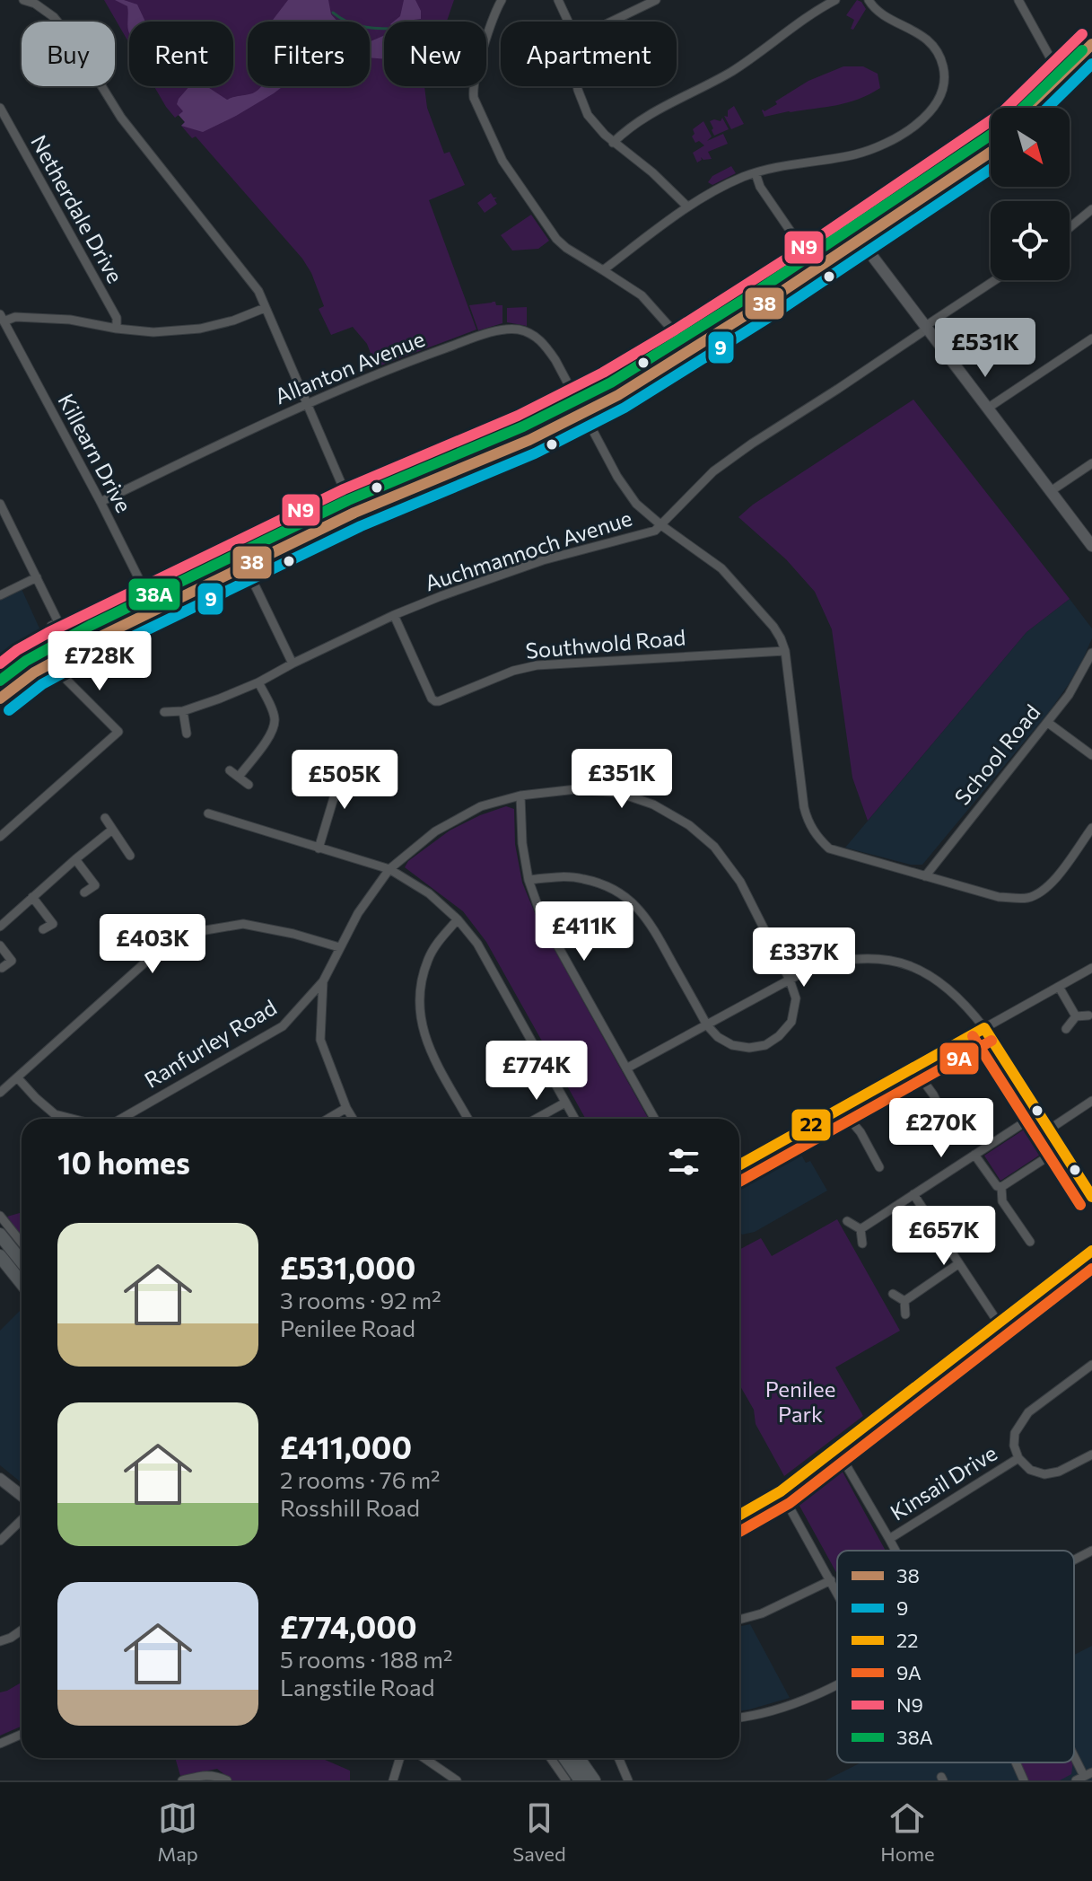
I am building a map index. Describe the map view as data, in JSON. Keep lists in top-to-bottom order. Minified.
{"streets":{"street":["Netherdale Drive","Allanton Avenue","Killearn Drive","Auchmannoch Avenue","Southwold Road","School Road","Ranfurley Road","Kinsail Drive"]},"crossings":[["Allanton Avenue","Killearn Drive"],["Allanton Avenue","Auchmannoch Avenue"],["Allanton Avenue","Southwold Road"],["Auchmannoch Avenue","Southwold Road"]],"parks":["Penilee Park"],"lines":["transit line N9","transit line 38","transit line 38A","transit line 9","transit line 22","transit line 9A"],"legend":["38","9","22","9A","N9","38A"],"north":"bottom right","page":{"chip":["Buy","Rent","Filters","New","Apartment"],"price":["£531K","£728K","£351K","£505K","£411K","£403K","£337K","£774K","£270K","£657K"],"heading":"10 homes","list":[{"name":"£531,000","note":"3 rooms · 92 m² · Penilee Road"},{"name":"£411,000","note":"2 rooms · 76 m² · Rosshill Road"},{"name":"£774,000","note":"5 rooms · 188 m² · Langstile Road"}],"tabs":["Map","Saved","Home"]}}
